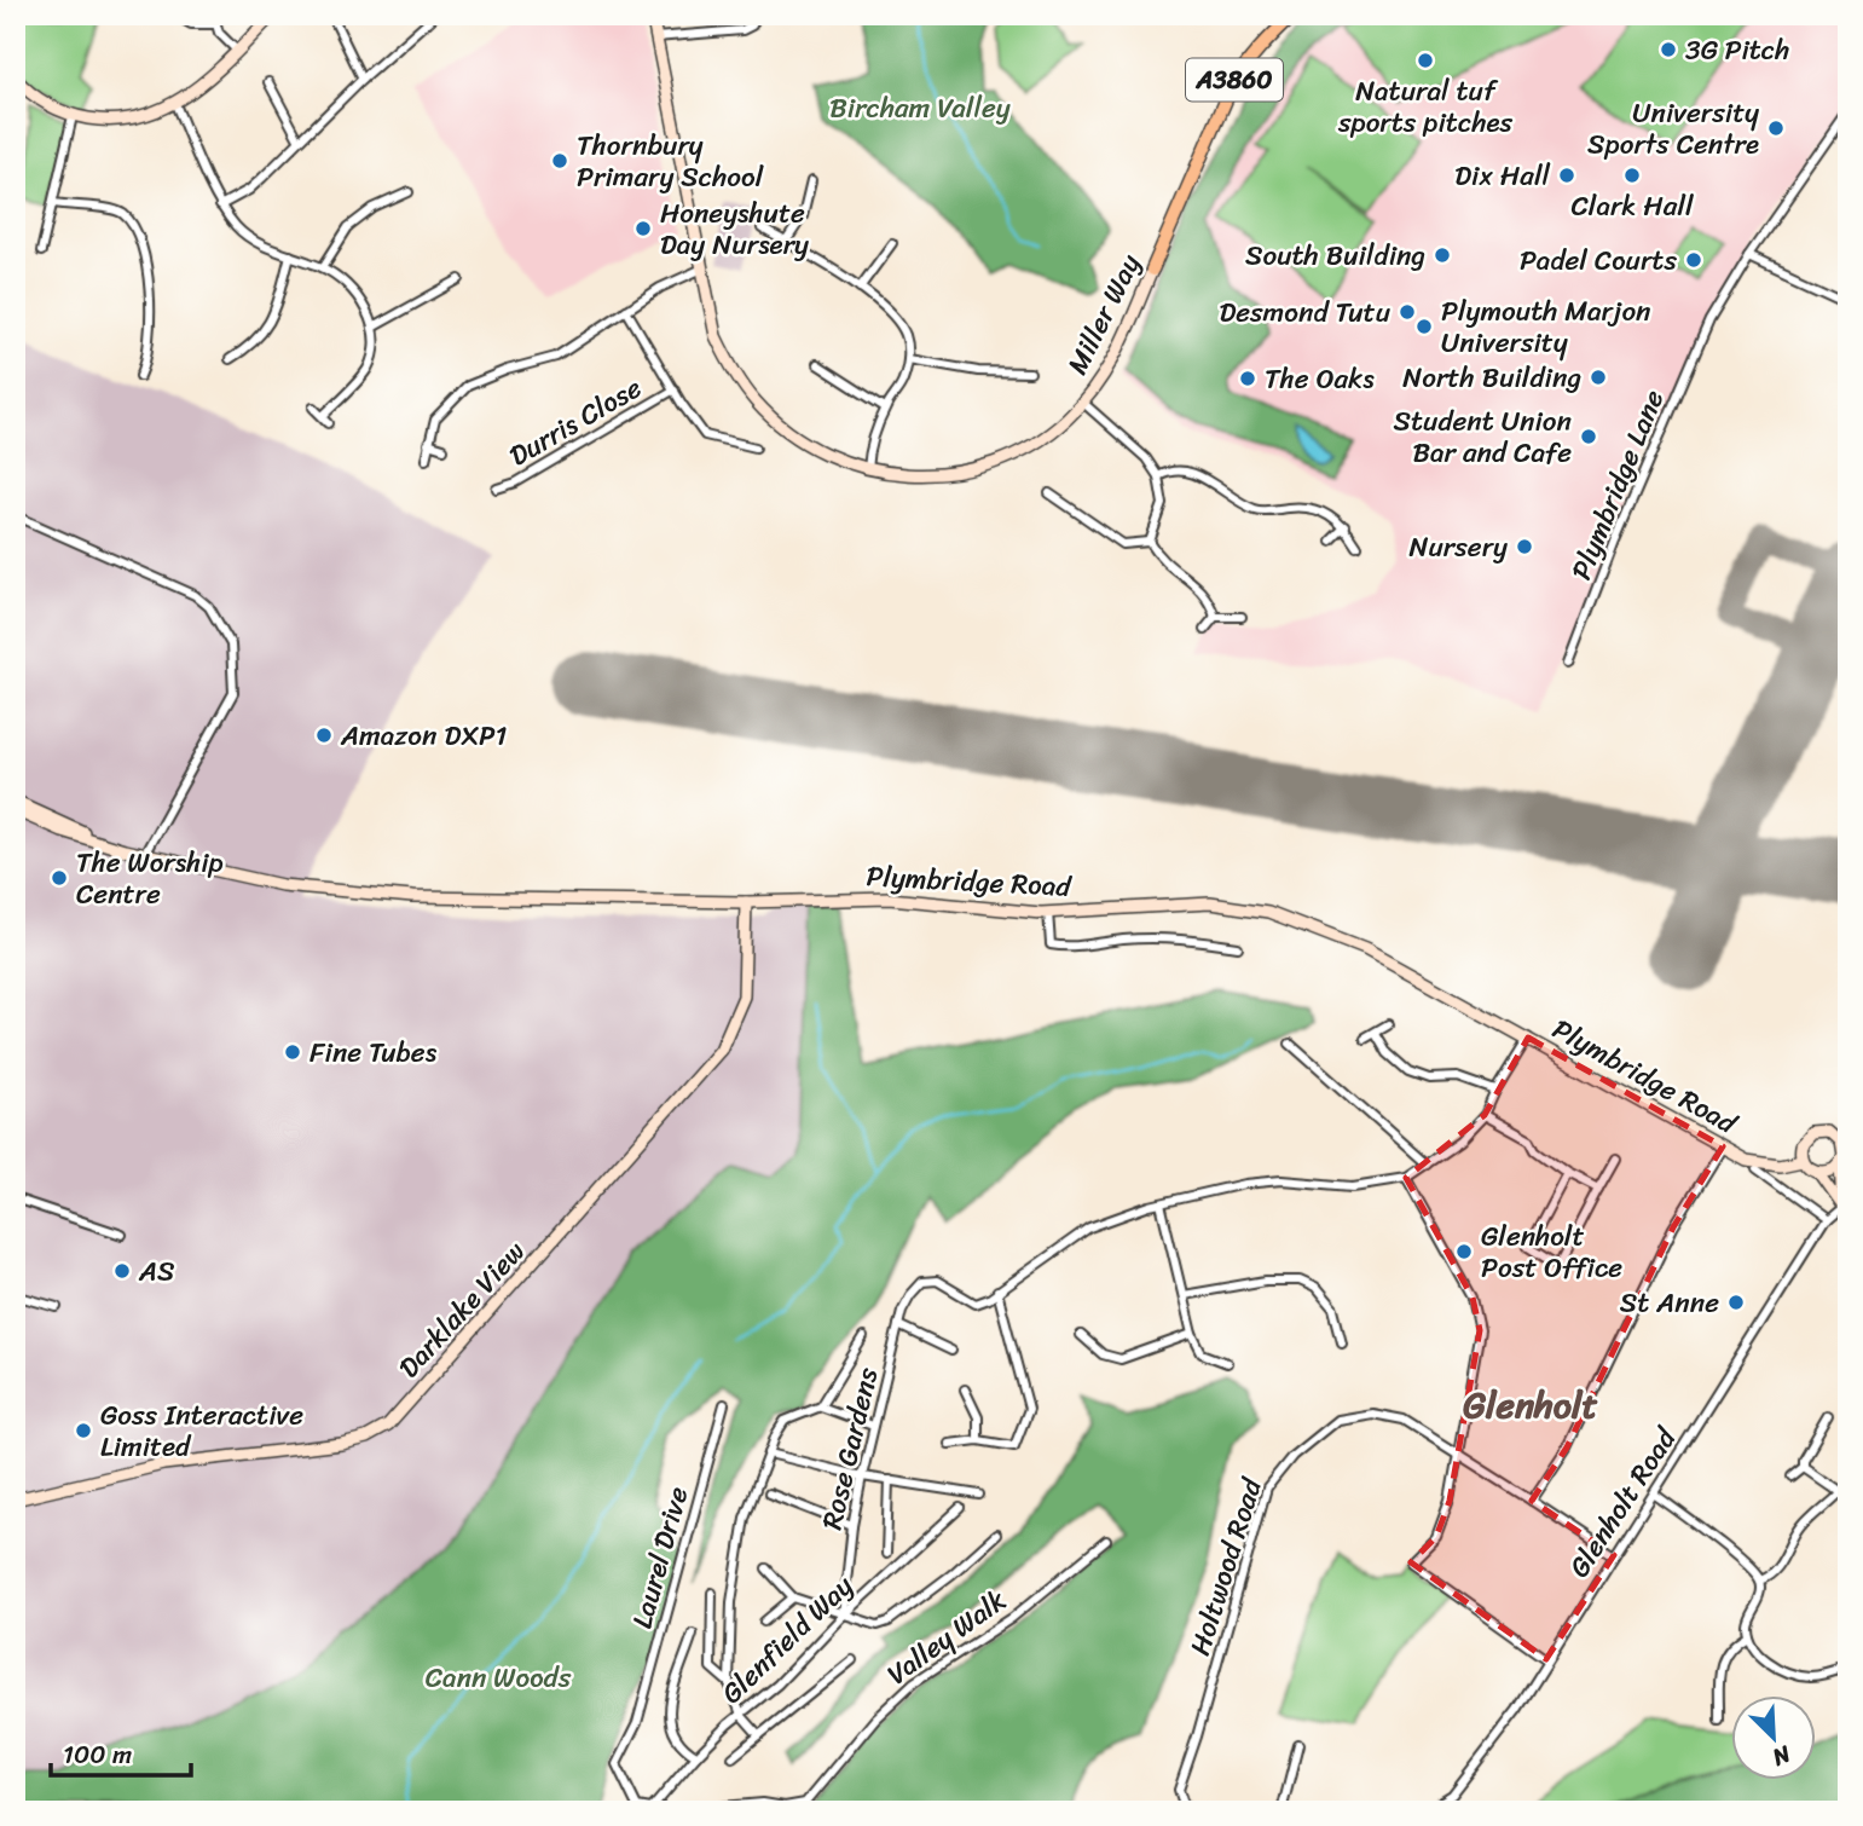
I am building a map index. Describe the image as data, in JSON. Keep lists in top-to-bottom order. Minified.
{"streets":{"main road":["A3860","Miller Way"],"street":["Durris Close","Plymbridge Lane","Plymbridge Road","Darklake View","Rose Gardens","Glenholt Road","Laurel Drive","Holtwood Road","Valley Walk","Glenfield Way"]},"crossings":[["Plymbridge Road","Darklake View"],["Rose Gardens","Glenfield Way"],["Glenholt Road","Holtwood Road"],["Laurel Drive","Glenfield Way"]],"districts":["Glenholt"],"parks":["Bircham Valley","Cann Woods"],"places":["3G Pitch","Natural tuf sports pitches","University Sports Centre","Thornbury Primary School","Dix Hall","Clark Hall","Honeyshute Day Nursery","South Building","Padel Courts","Desmond Tutu","Plymouth Marjon University","North Building","The Oaks","Student Union Bar and Cafe","Nursery","Amazon DXP1","The Worship Centre","Fine Tubes","Glenholt Post Office","AS","St Anne","Goss Interactive Limited"],"scale_bar":"100 m","north":"bottom right"}
